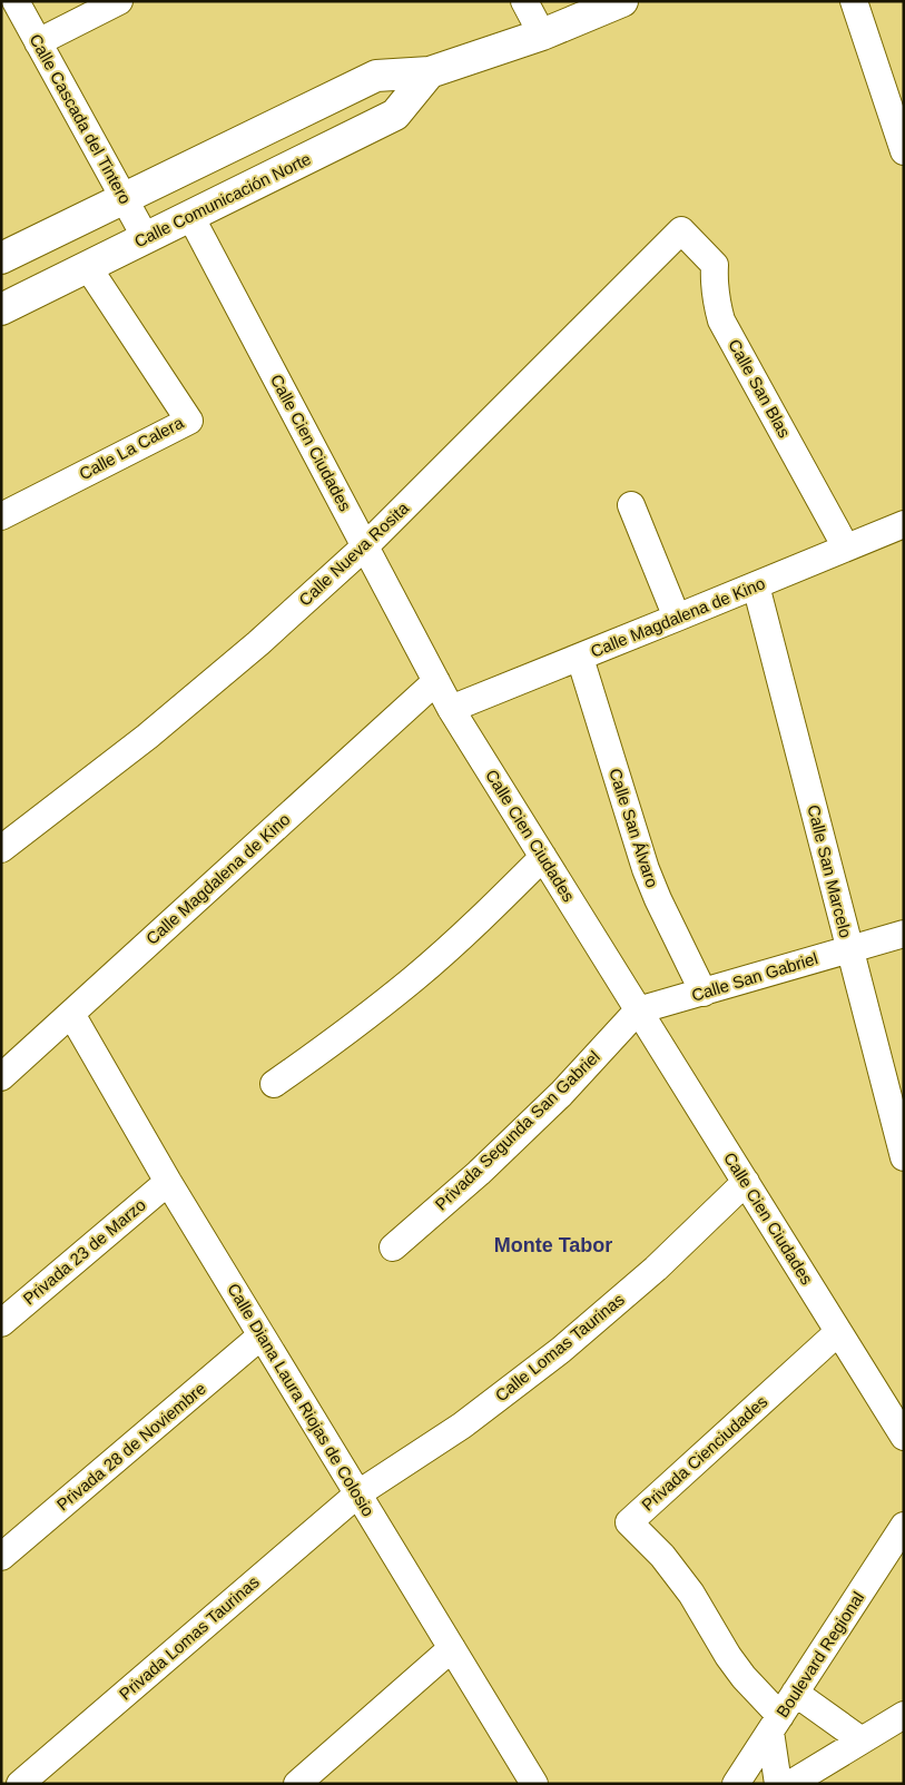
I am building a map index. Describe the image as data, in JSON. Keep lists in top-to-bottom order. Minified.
{"streets":{"street":["Calle Cascada del Tintero","Calle Comunicación Norte","Calle San Blas","Calle Cien Ciudades","Calle La Calera","Calle Nueva Rosita","Calle Magdalena de Kino","Calle San Álvaro","Calle San Marcelo","Calle San Gabriel","Privada Segunda San Gabriel","Privada 23 de Marzo","Calle Lomas Taurinas","Calle Diana Laura Riojas de Colosio","Privada 28 de Noviembre","Privada Cienciudades","Privada Lomas Taurinas","Boulevard Regional"]},"crossings":[["Calle Cascada del Tintero","Calle Comunicación Norte"],["Calle Comunicación Norte","Calle Cien Ciudades"],["Calle Comunicación Norte","Calle La Calera"],["Calle San Blas","Calle Nueva Rosita"],["Calle San Blas","Calle Magdalena de Kino"],["Calle Cien Ciudades","Calle Nueva Rosita"],["Calle Cien Ciudades","Calle Magdalena de Kino"],["Calle Cien Ciudades","Calle San Gabriel"],["Calle Cien Ciudades","Privada Segunda San Gabriel"],["Calle Cien Ciudades","Calle Lomas Taurinas"],["Calle Cien Ciudades","Privada Cienciudades"],["Calle Magdalena de Kino","Calle San Álvaro"],["Calle Magdalena de Kino","Calle San Marcelo"],["Calle Magdalena de Kino","Calle Diana Laura Riojas de Colosio"],["Calle San Álvaro","Calle San Gabriel"],["Calle San Marcelo","Calle San Gabriel"],["Calle San Gabriel","Privada Segunda San Gabriel"],["Privada 23 de Marzo","Calle Diana Laura Riojas de Colosio"],["Calle Lomas Taurinas","Calle Diana Laura Riojas de Colosio"],["Calle Lomas Taurinas","Privada Lomas Taurinas"],["Calle Diana Laura Riojas de Colosio","Privada 28 de Noviembre"],["Calle Diana Laura Riojas de Colosio","Privada Lomas Taurinas"],["Privada Cienciudades","Boulevard Regional"]],"districts":["Monte Tabor"]}
